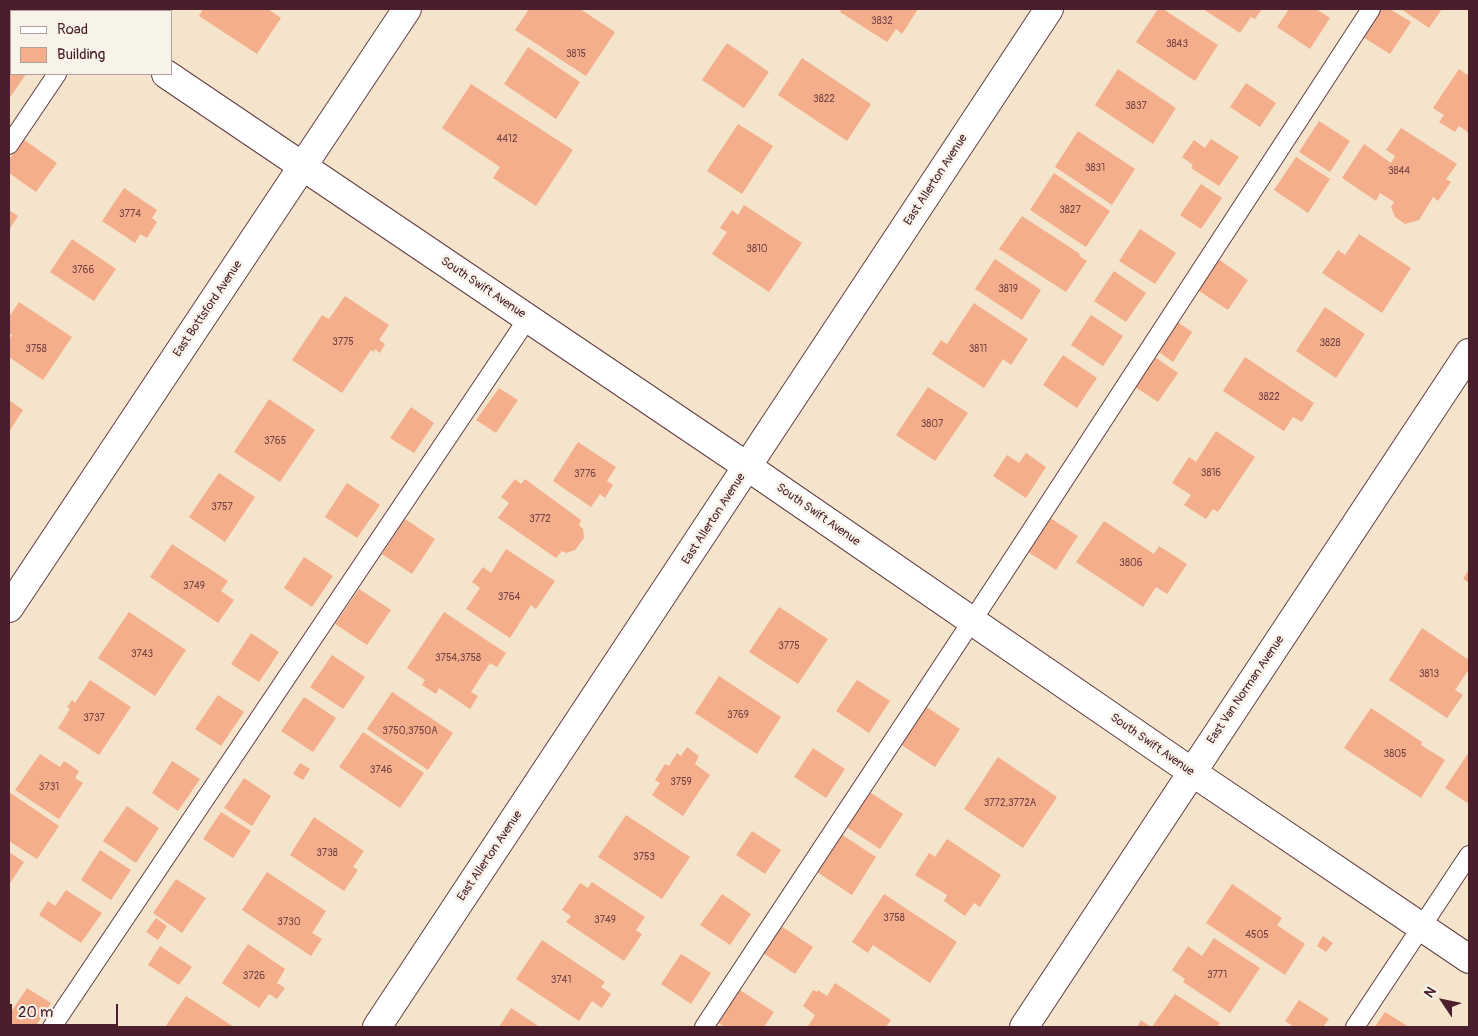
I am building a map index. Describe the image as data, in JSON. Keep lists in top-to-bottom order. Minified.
{"streets":{"street":["East Allerton Avenue","South Swift Avenue","East Bottsford Avenue","East Van Norman Avenue"]},"crossings":[["East Allerton Avenue","South Swift Avenue"],["South Swift Avenue","East Bottsford Avenue"],["South Swift Avenue","East Van Norman Avenue"]],"house_numbers":["3832","3843","3815","3822","3837","4412","3831","3844","3827","3774","3810","3766","3819","3775","3828","3758","3811","3822","3807","3765","3816","3776","3757","3772","3806","3749","3764","3775","3743","3754,3758","3813","3769","3737","3750,3750A","3805","3746","3759","3731","3772,3772A","3738","3753","3758","3749","3730","4505","3771","3726","3741"],"legend":["Road","Building"],"scale_bar":"20 m","north":"top left"}
